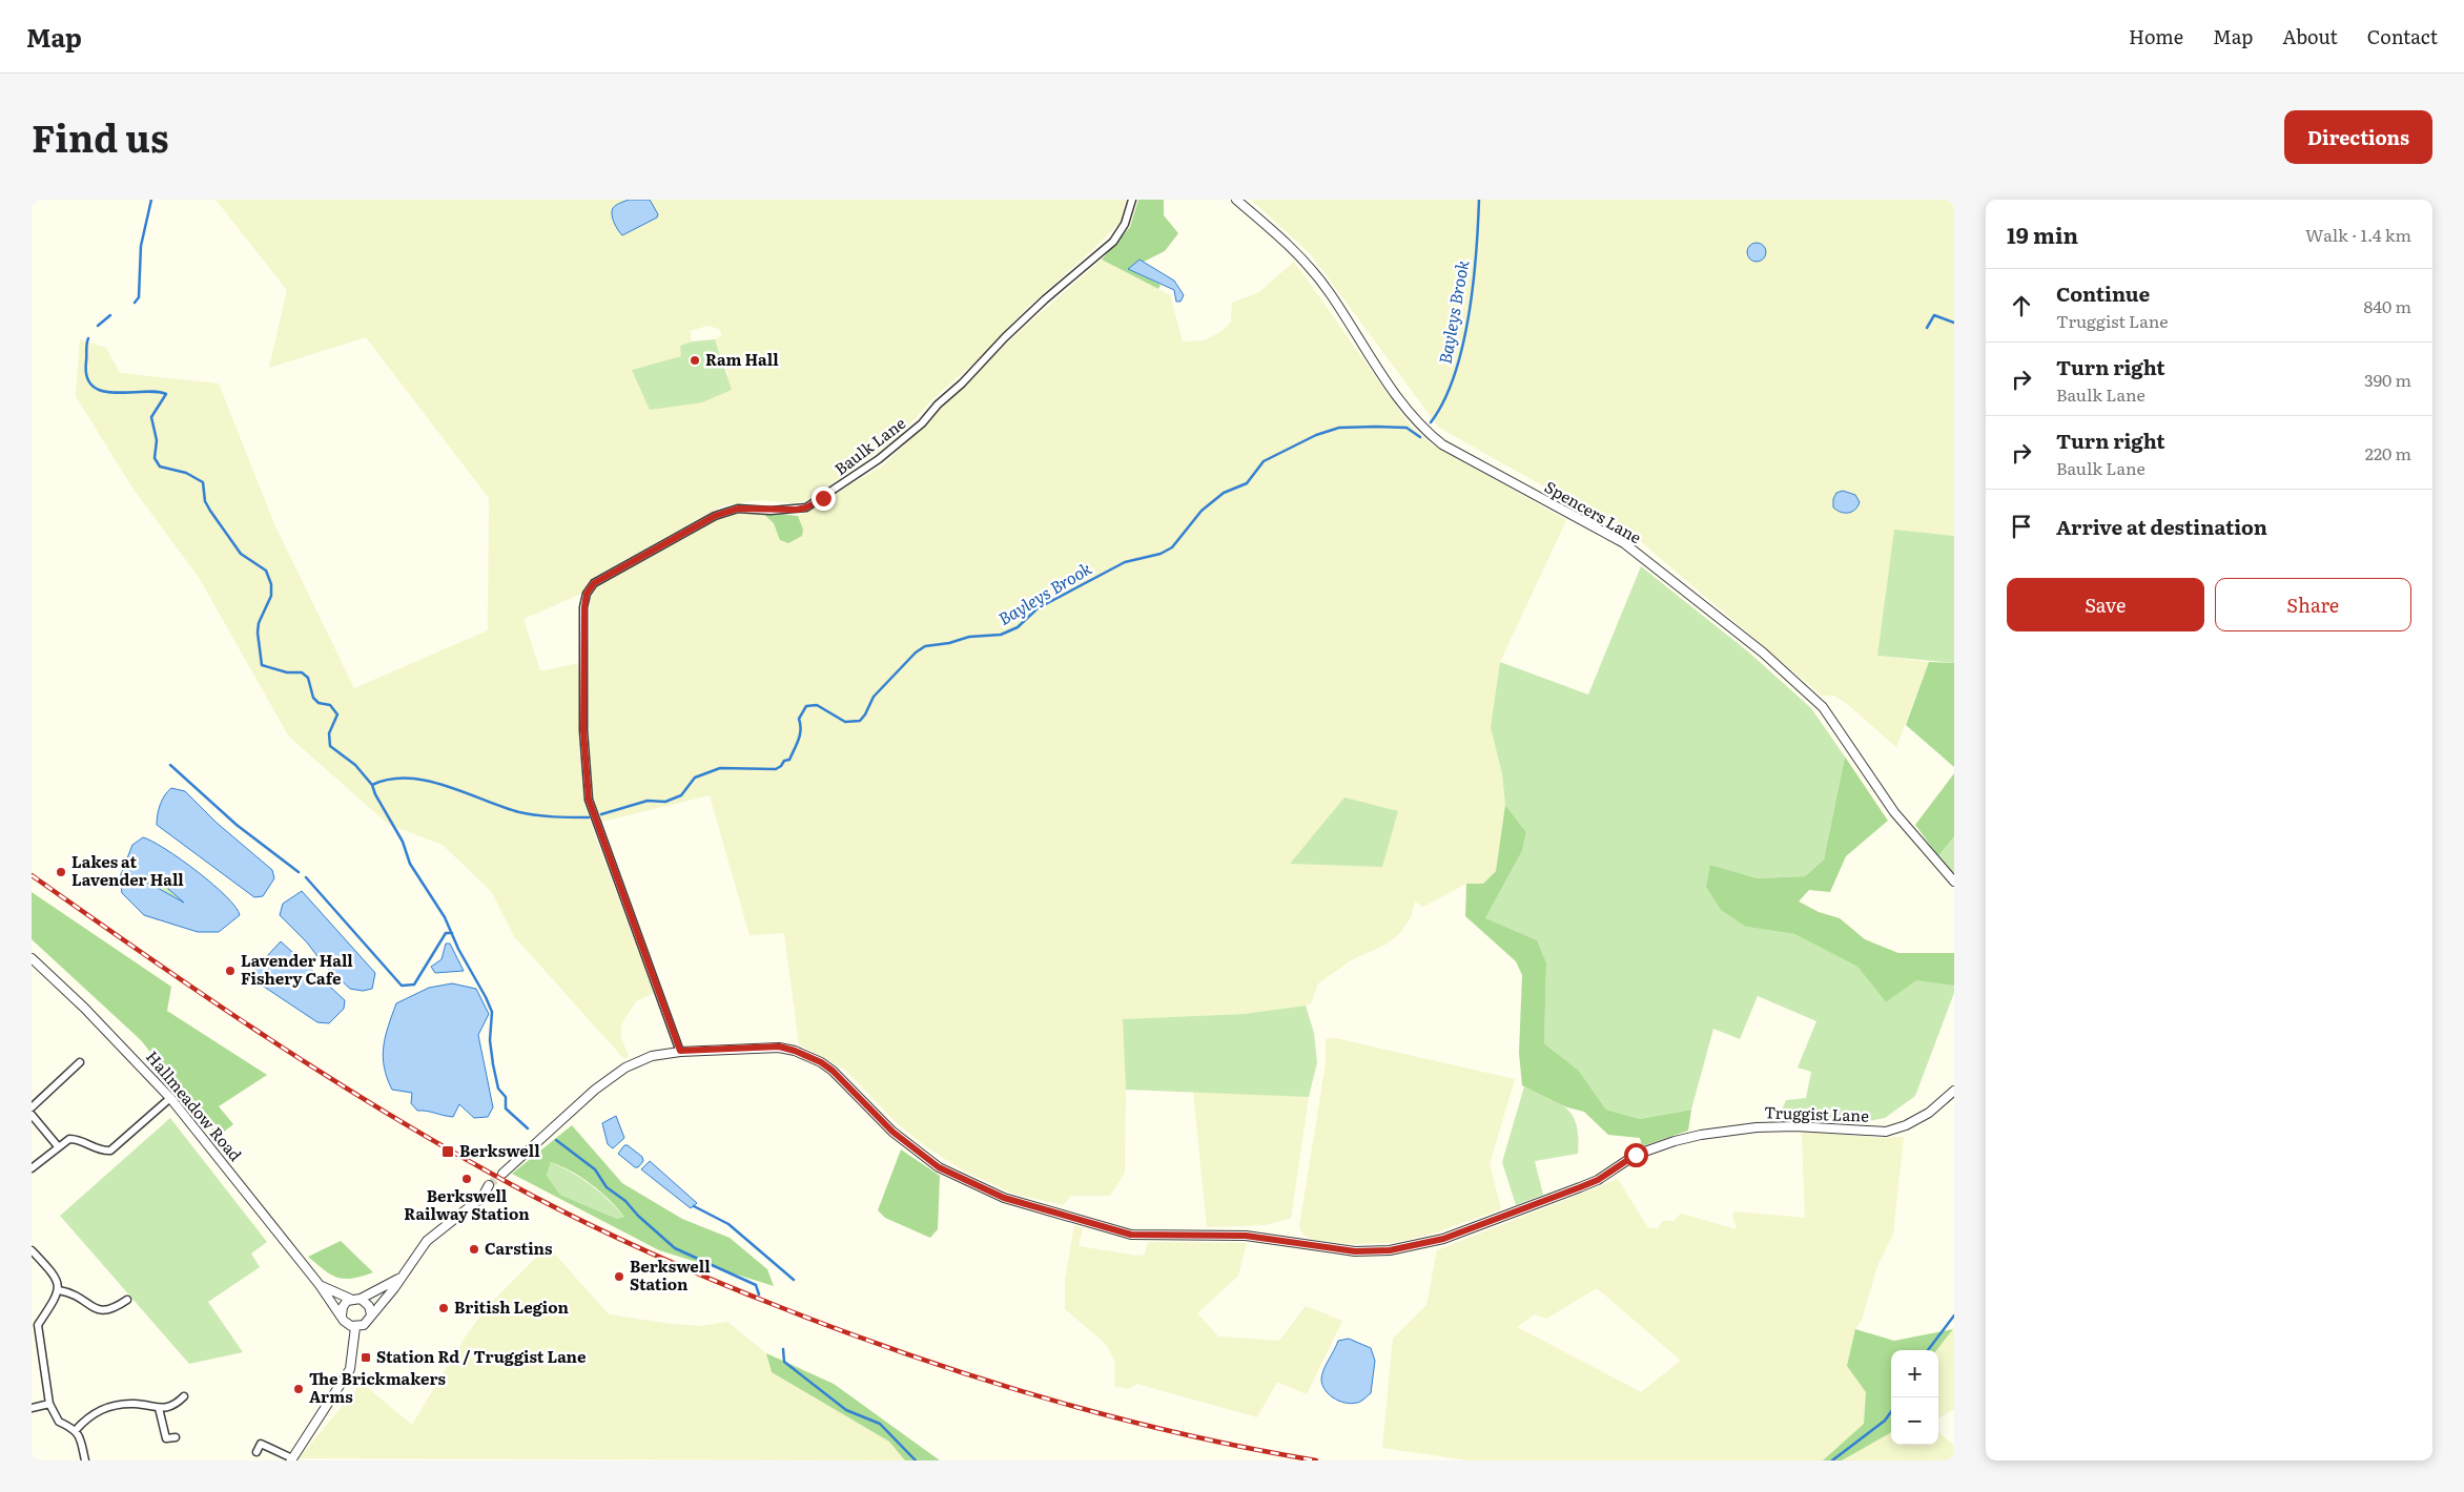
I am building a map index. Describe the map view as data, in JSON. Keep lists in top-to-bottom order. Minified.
{"streets":{"street":["Baulk Lane","Spencers Lane","Hallmeadow Road","Truggist Lane"]},"crossings":[["Baulk Lane","Truggist Lane"]],"water":["Bayleys Brook"],"places":{"other":["Ram Hall","Lakes at Lavender Hall","Lavender Hall Fishery Cafe","Berkswell Railway Station","Carstins","Berkswell Station","British Legion","The Brickmakers Arms"],"transit":["Berkswell","Station Rd / Truggist Lane"]},"page":{"header":"Map","nav":["Home","Map","About","Contact"],"title":"Find us","buttons":["Directions",["Save","Share"]],"heading":["19 min","Walk · 1.4 km"],"list":[["Continue","Truggist Lane","840 m"],["Turn right","Baulk Lane","390 m"],["Turn right","Baulk Lane","220 m"],"Arrive at destination"],"map_buttons":["+","−"]}}
